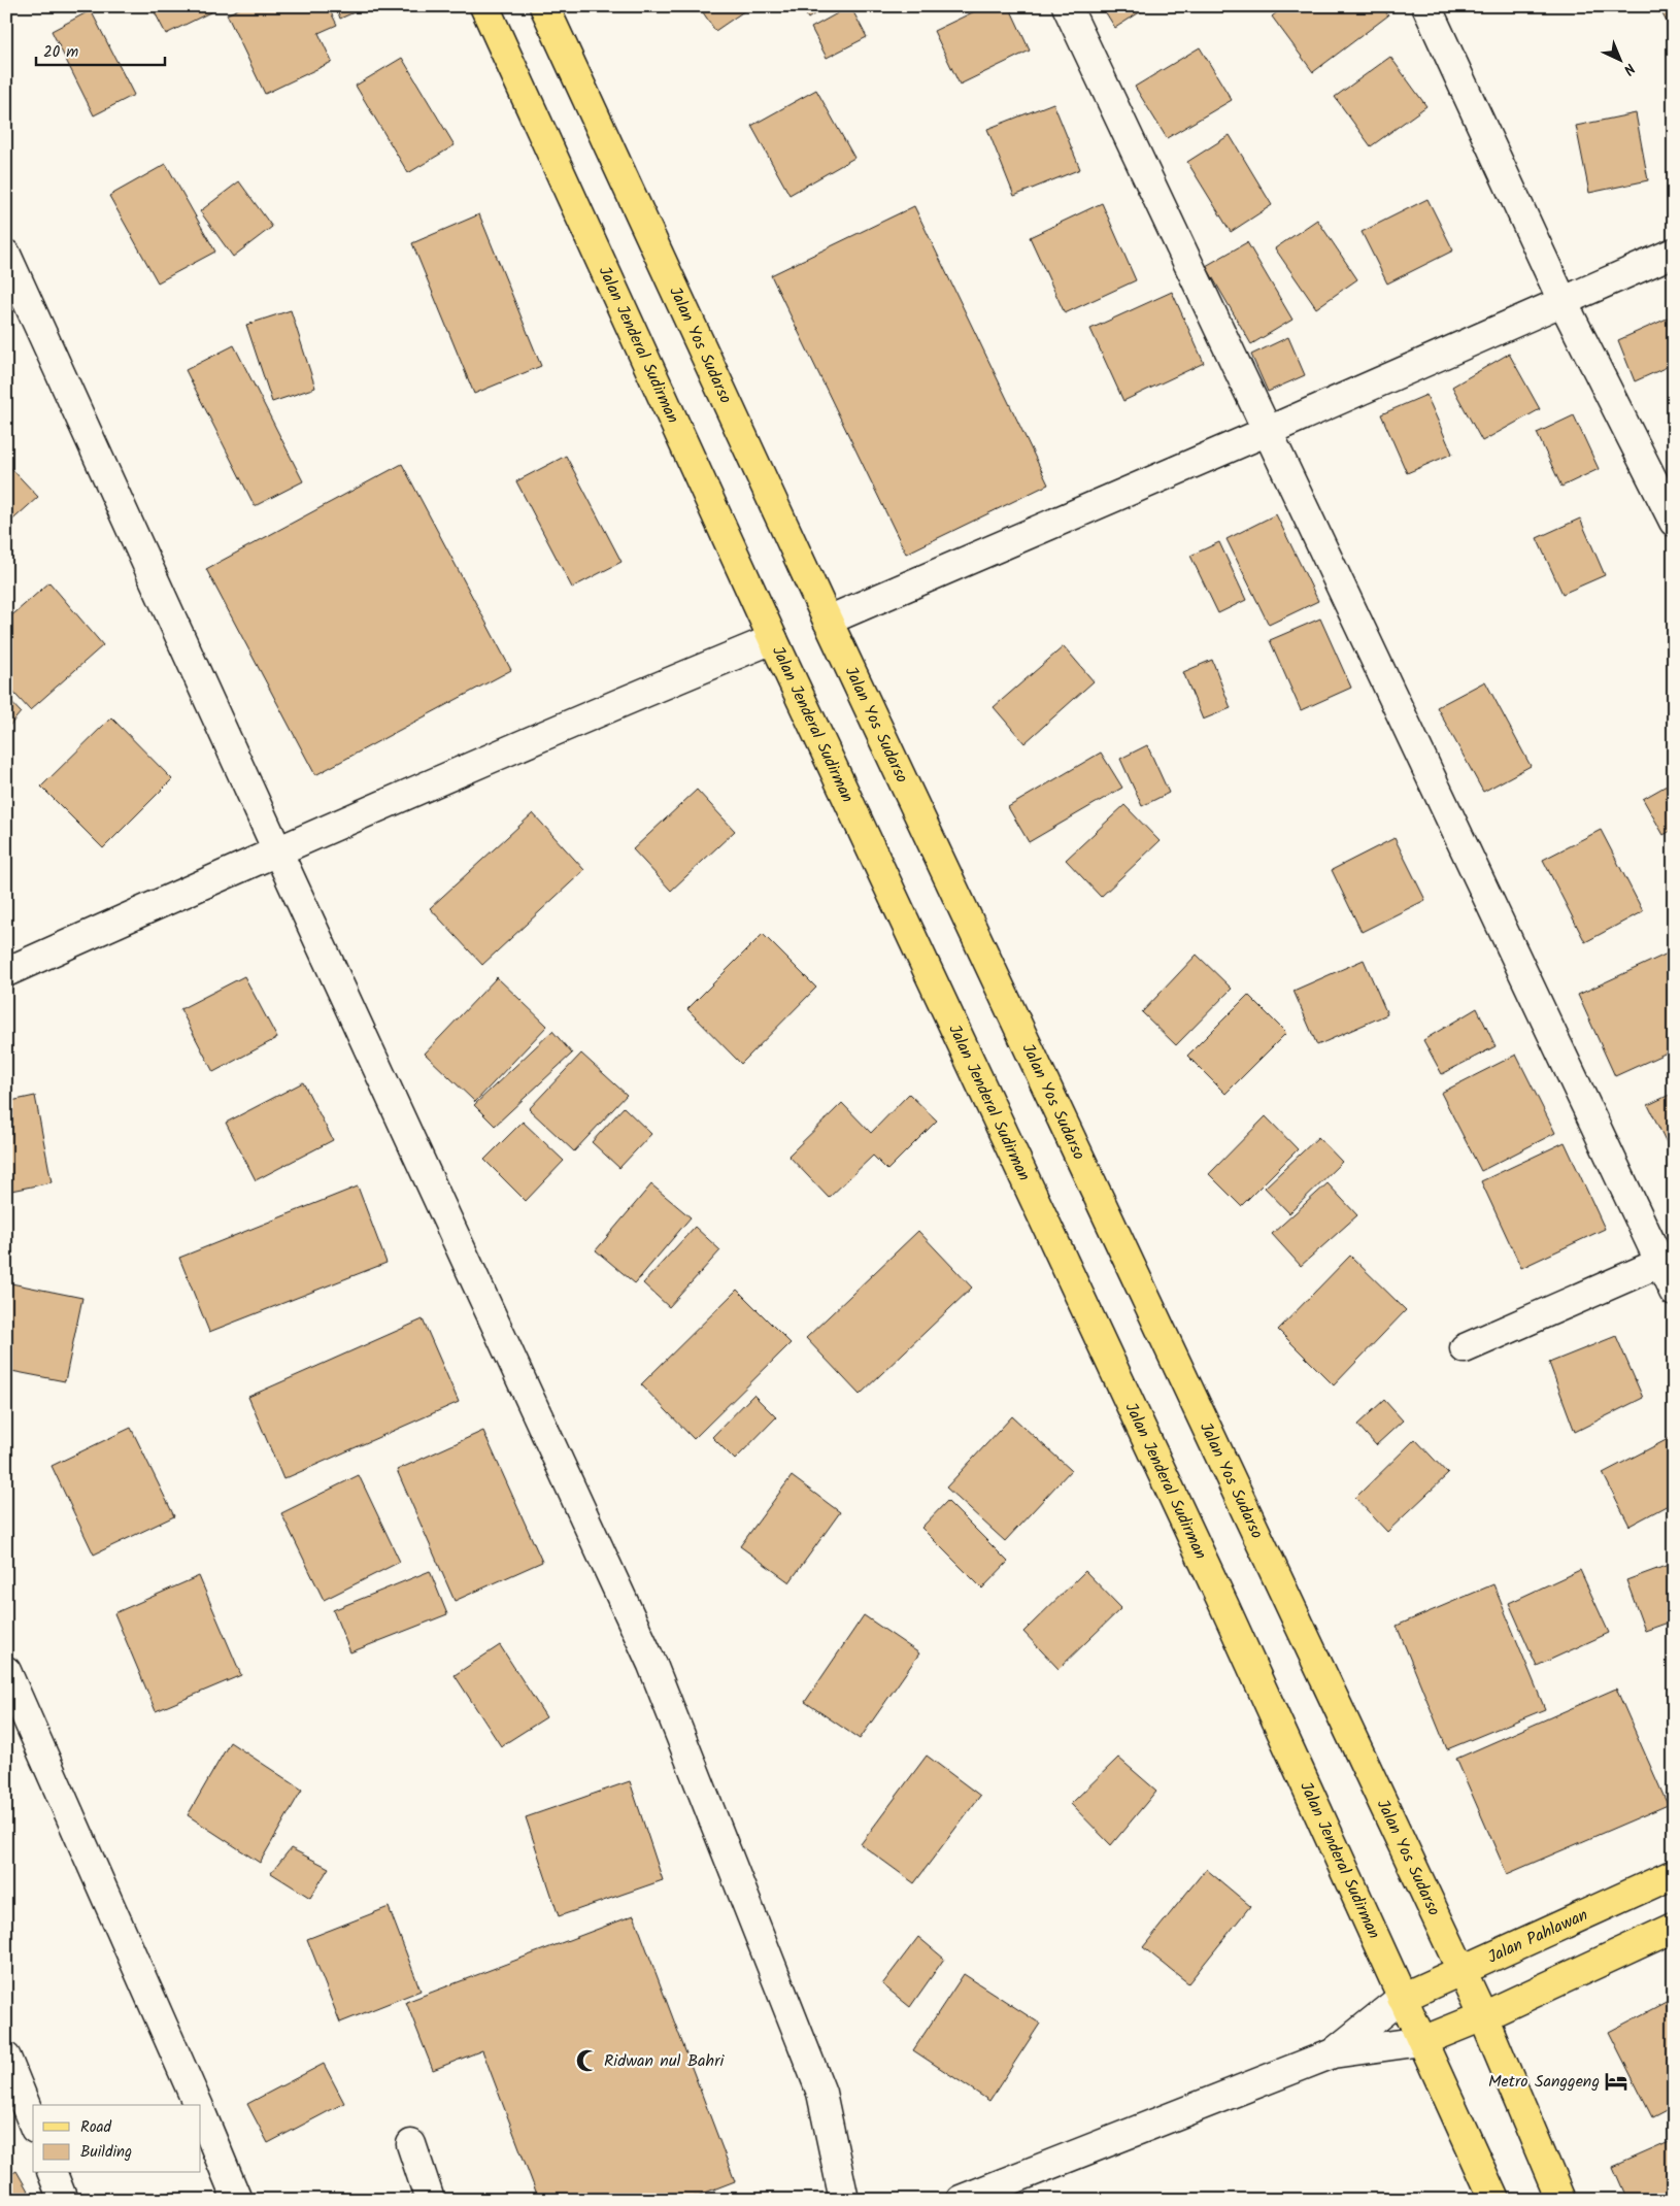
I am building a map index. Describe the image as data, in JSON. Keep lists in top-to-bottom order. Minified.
{"streets":{"main road":["Jalan Jenderal Sudirman","Jalan Yos Sudarso","Jalan Pahlawan"]},"crossings":[["Jalan Jenderal Sudirman","Jalan Pahlawan"],["Jalan Yos Sudarso","Jalan Pahlawan"]],"places":{"mosque":["Ridwan nul Bahri"],"hotel":["Metro Sanggeng"]},"legend":["Road","Building"],"scale_bar":"20 m","north":"bottom right"}
